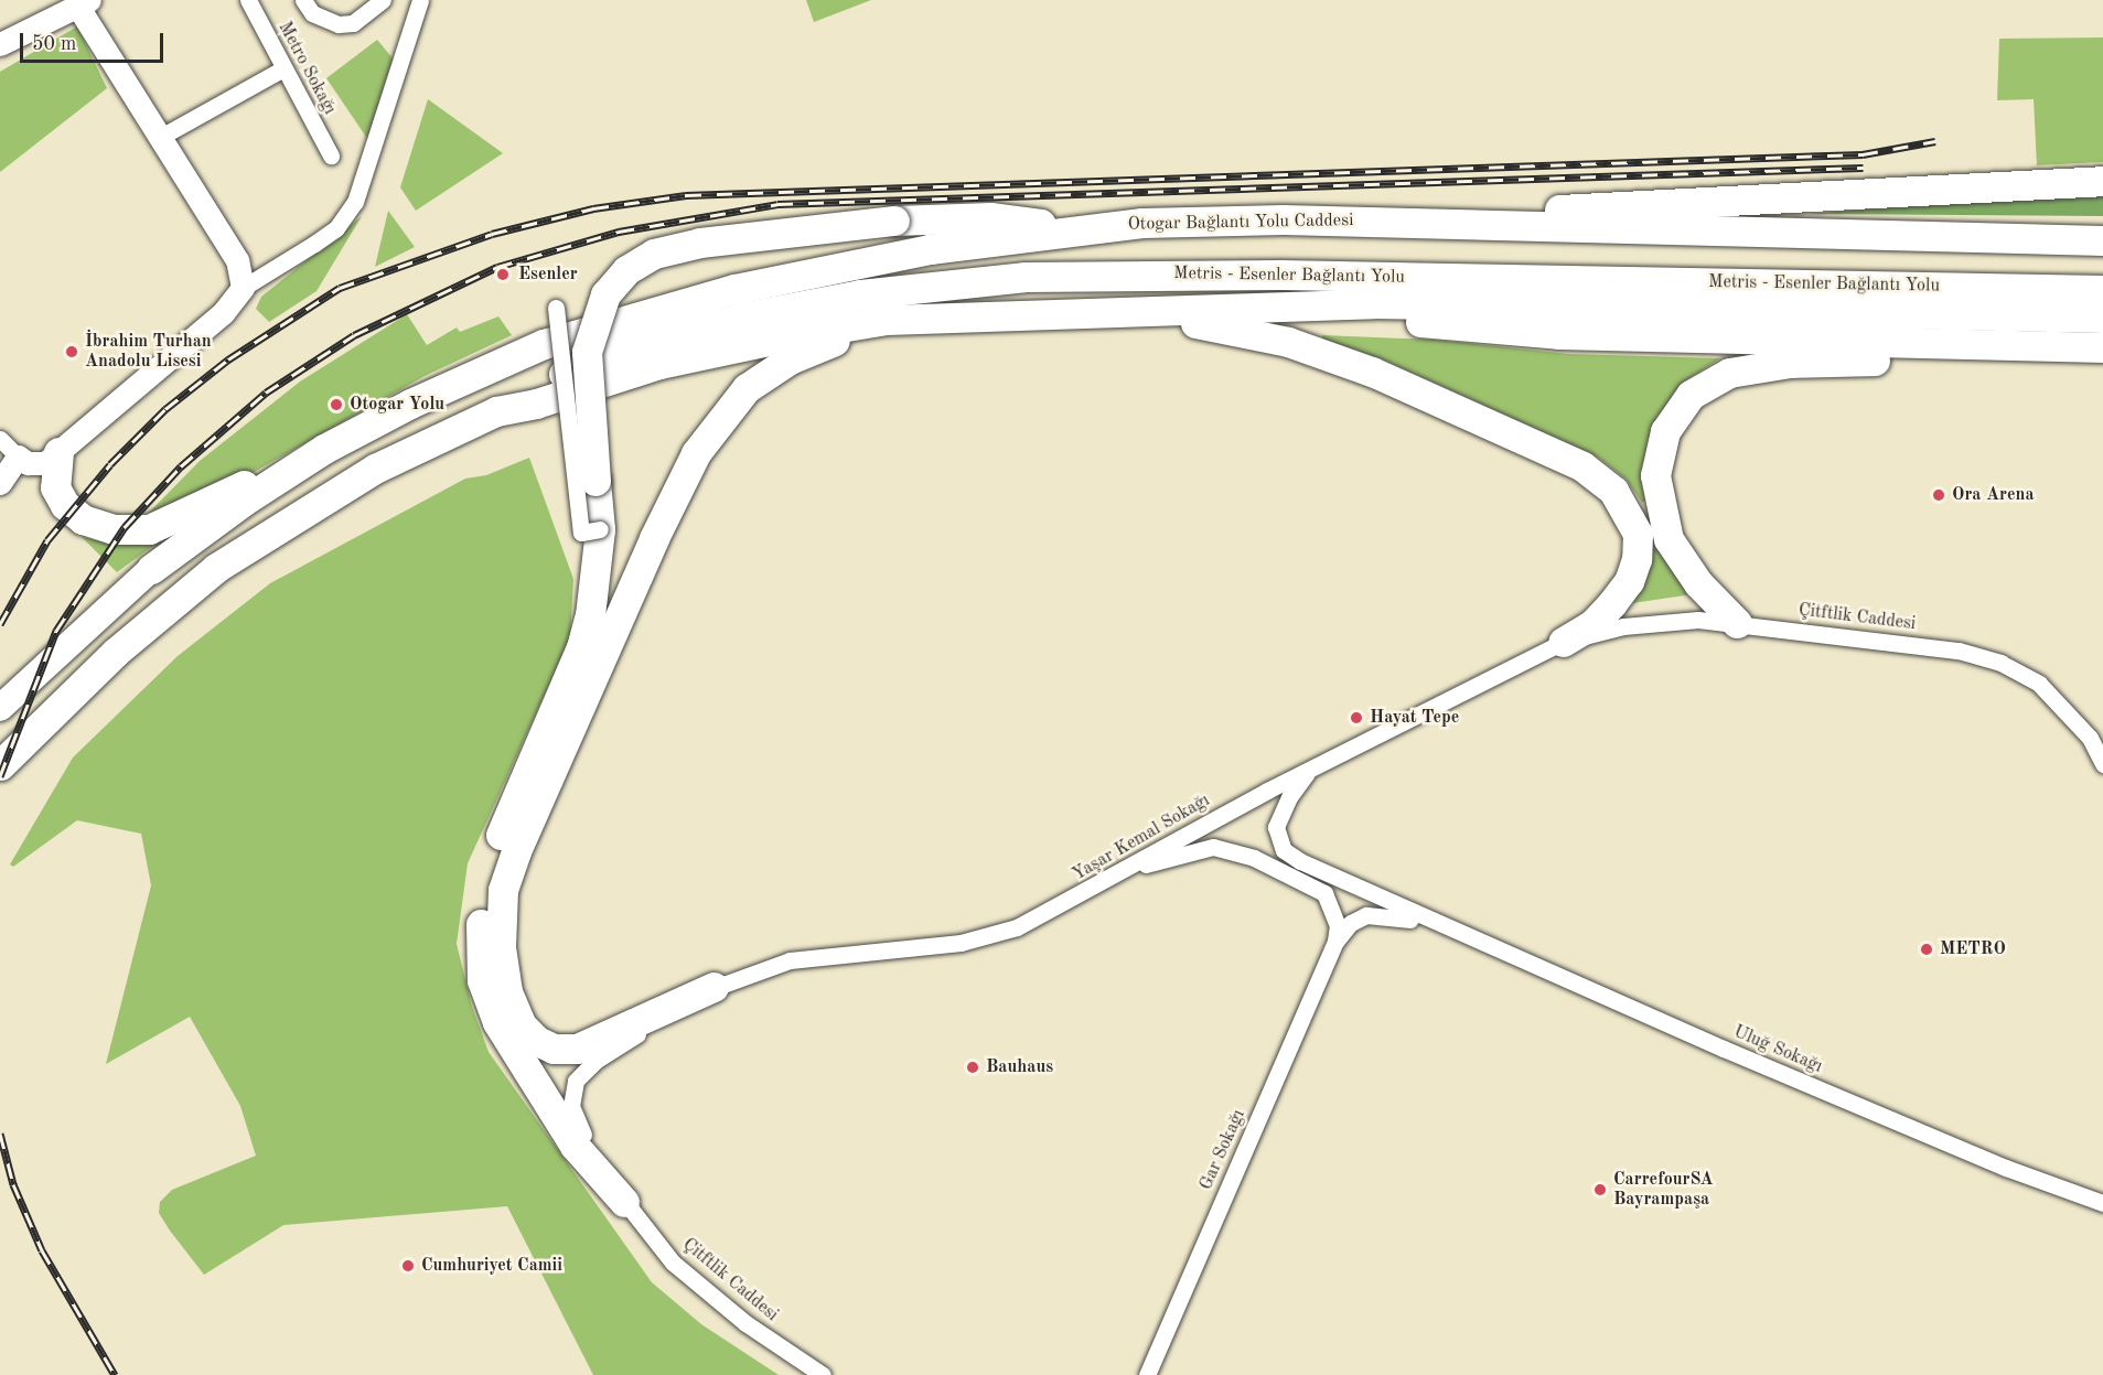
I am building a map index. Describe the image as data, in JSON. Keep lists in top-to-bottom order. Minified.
{"streets":{"highway":["Otogar Bağlantı Yolu Caddesi","Metris - Esenler Bağlantı Yolu"],"street":["Metro Sokağı","Çitftlik Caddesi","Yaşar Kemal Sokağı","Uluğ Sokağı","Gar Sokağı"]},"crossings":[["Çitftlik Caddesi","Yaşar Kemal Sokağı"]],"places":["Esenler","İbrahim Turhan Anadolu Lisesi","Otogar Yolu","Ora Arena","Hayat Tepe","METRO","Bauhaus","CarrefourSA Bayrampaşa","Cumhuriyet Camii"],"scale_bar":"50 m"}
